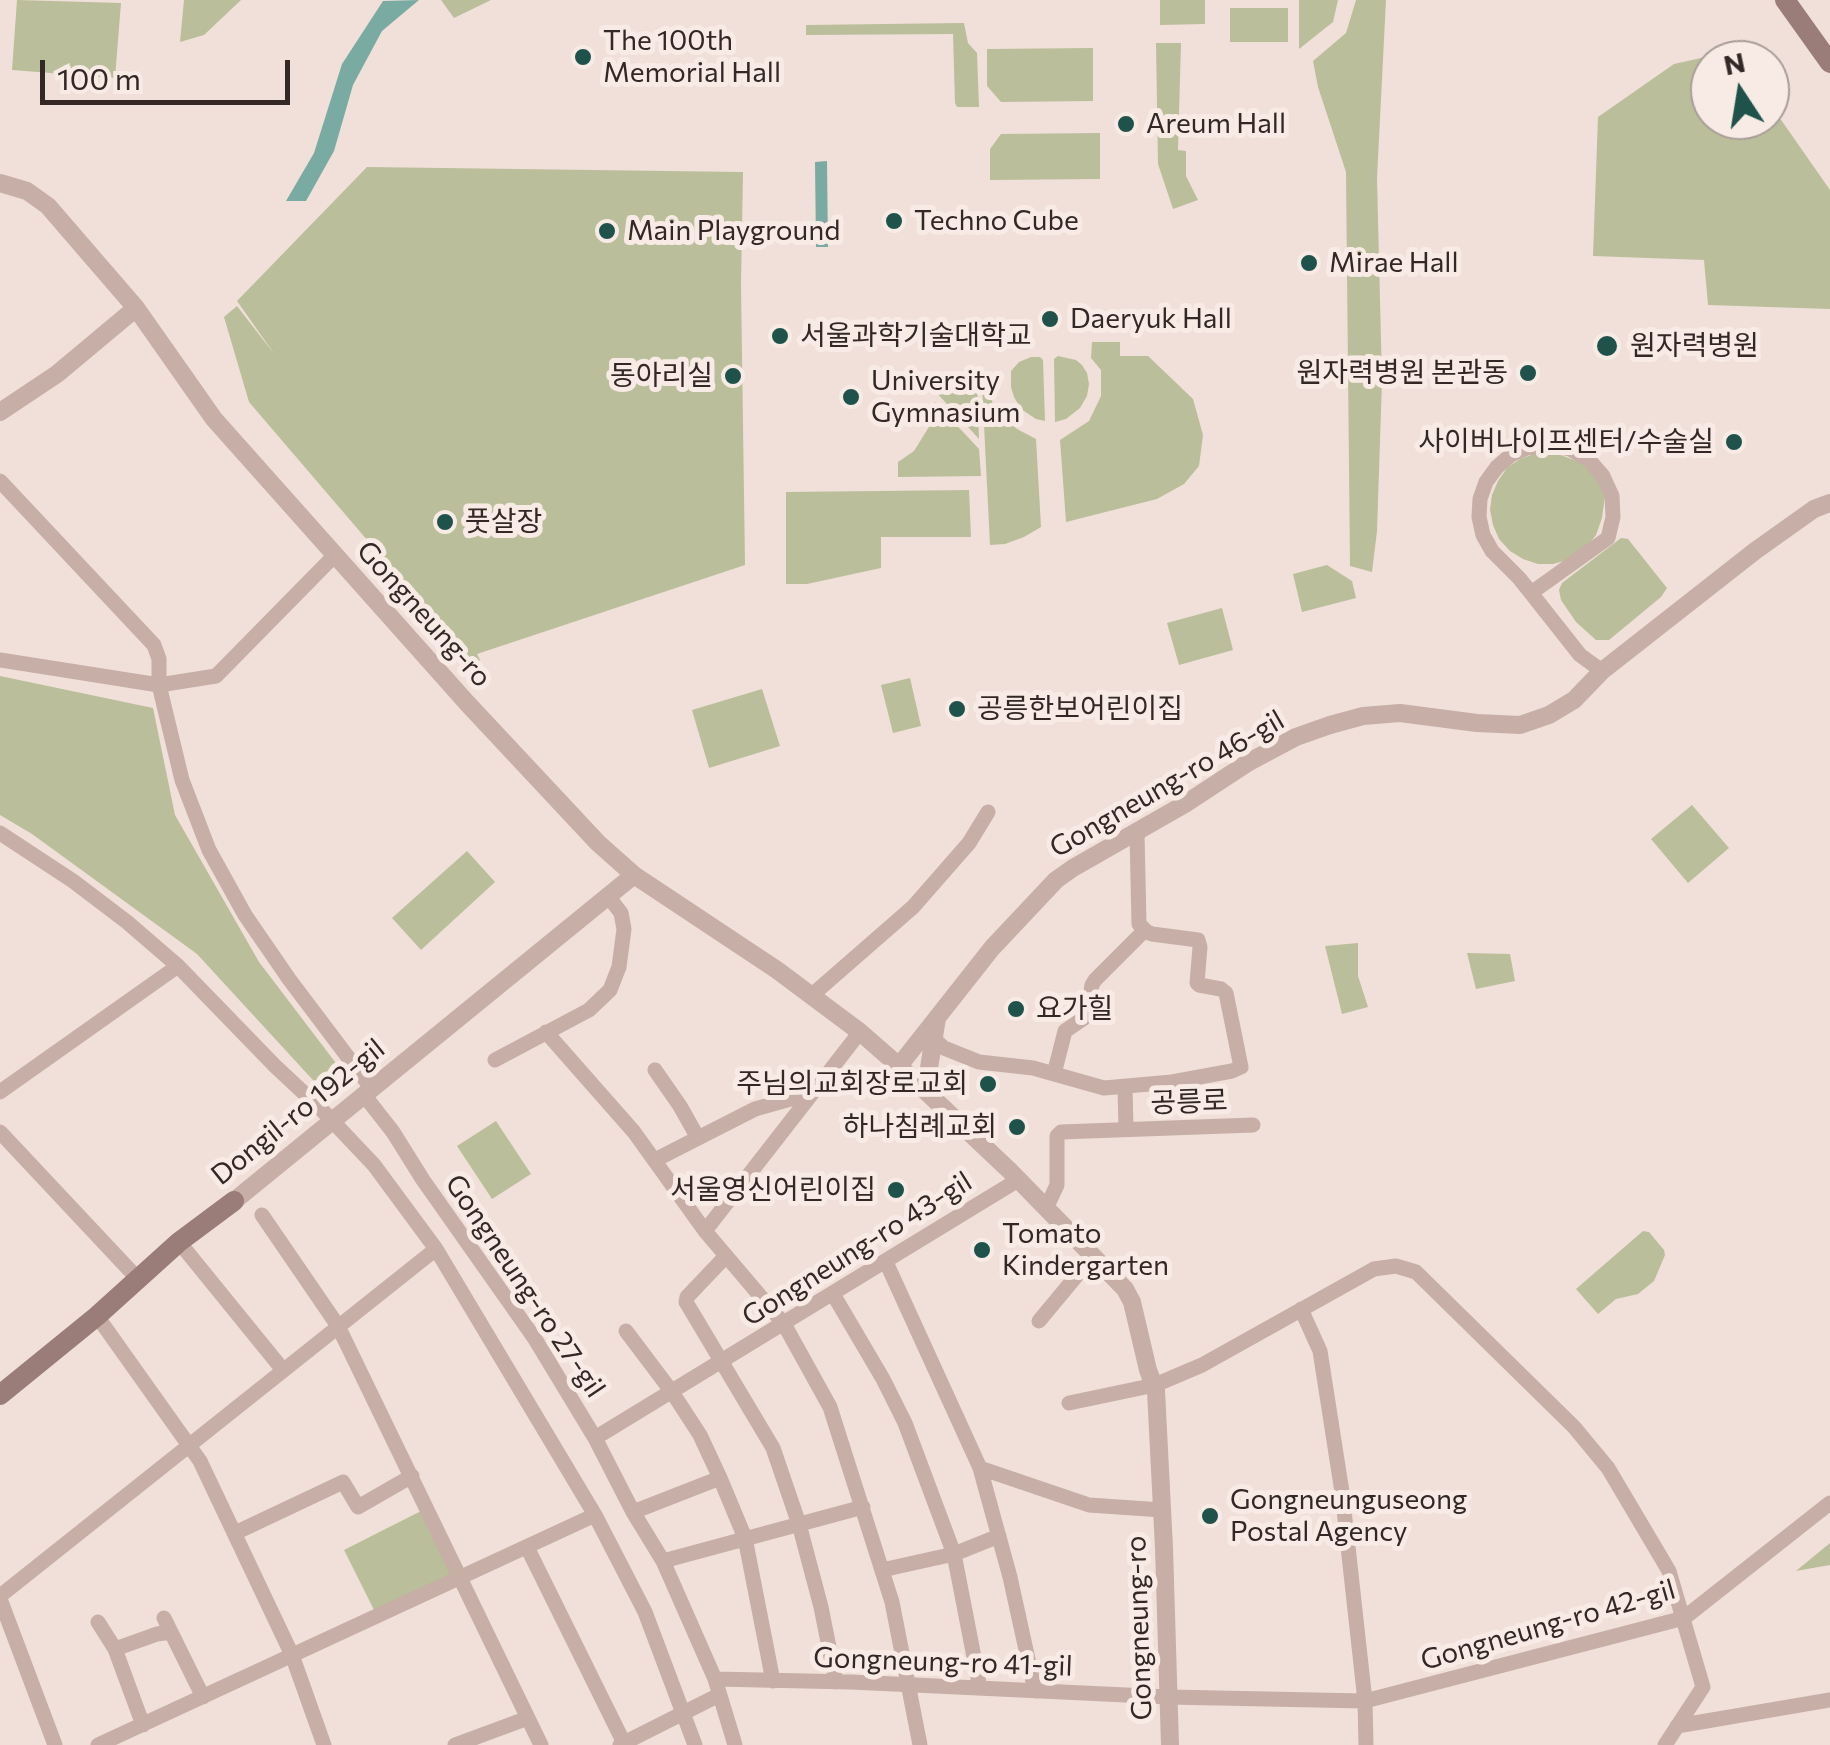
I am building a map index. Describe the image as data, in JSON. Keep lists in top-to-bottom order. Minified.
{"streets":{"main road":["Dongil-ro 192-gil"],"street":["Gongneung-ro","Gongneung-ro 46-gil","공릉로","Gongneung-ro 43-gil","Gongneung-ro 27-gil","Gongneung-ro 42-gil","Gongneung-ro 41-gil"]},"crossings":[["Gongneung-ro","Gongneung-ro 46-gil"],["Gongneung-ro","공릉로"],["Gongneung-ro","Dongil-ro 192-gil"],["Gongneung-ro","Gongneung-ro 43-gil"],["Gongneung-ro","Gongneung-ro 42-gil"],["Gongneung-ro","Gongneung-ro 41-gil"],["Dongil-ro 192-gil","Gongneung-ro 27-gil"],["Gongneung-ro 43-gil","Gongneung-ro 27-gil"],["Gongneung-ro 27-gil","Gongneung-ro 41-gil"],["Gongneung-ro 42-gil","Gongneung-ro 41-gil"]],"places":["The 100th Memorial Hall","Areum Hall","Techno Cube","Main Playground","Mirae Hall","Daeryuk Hall","서울과학기술대학교","원자력병원","원자력병원 본관동","동아리실","University Gymnasium","사이버나이프센터/수술실","풋살장","공릉한보어린이집","요가힐","주님의교회장로교회","하나침례교회","서울영신어린이집","Tomato Kindergarten","Gongneunguseong Postal Agency"],"scale_bar":"100 m","north":"top"}
